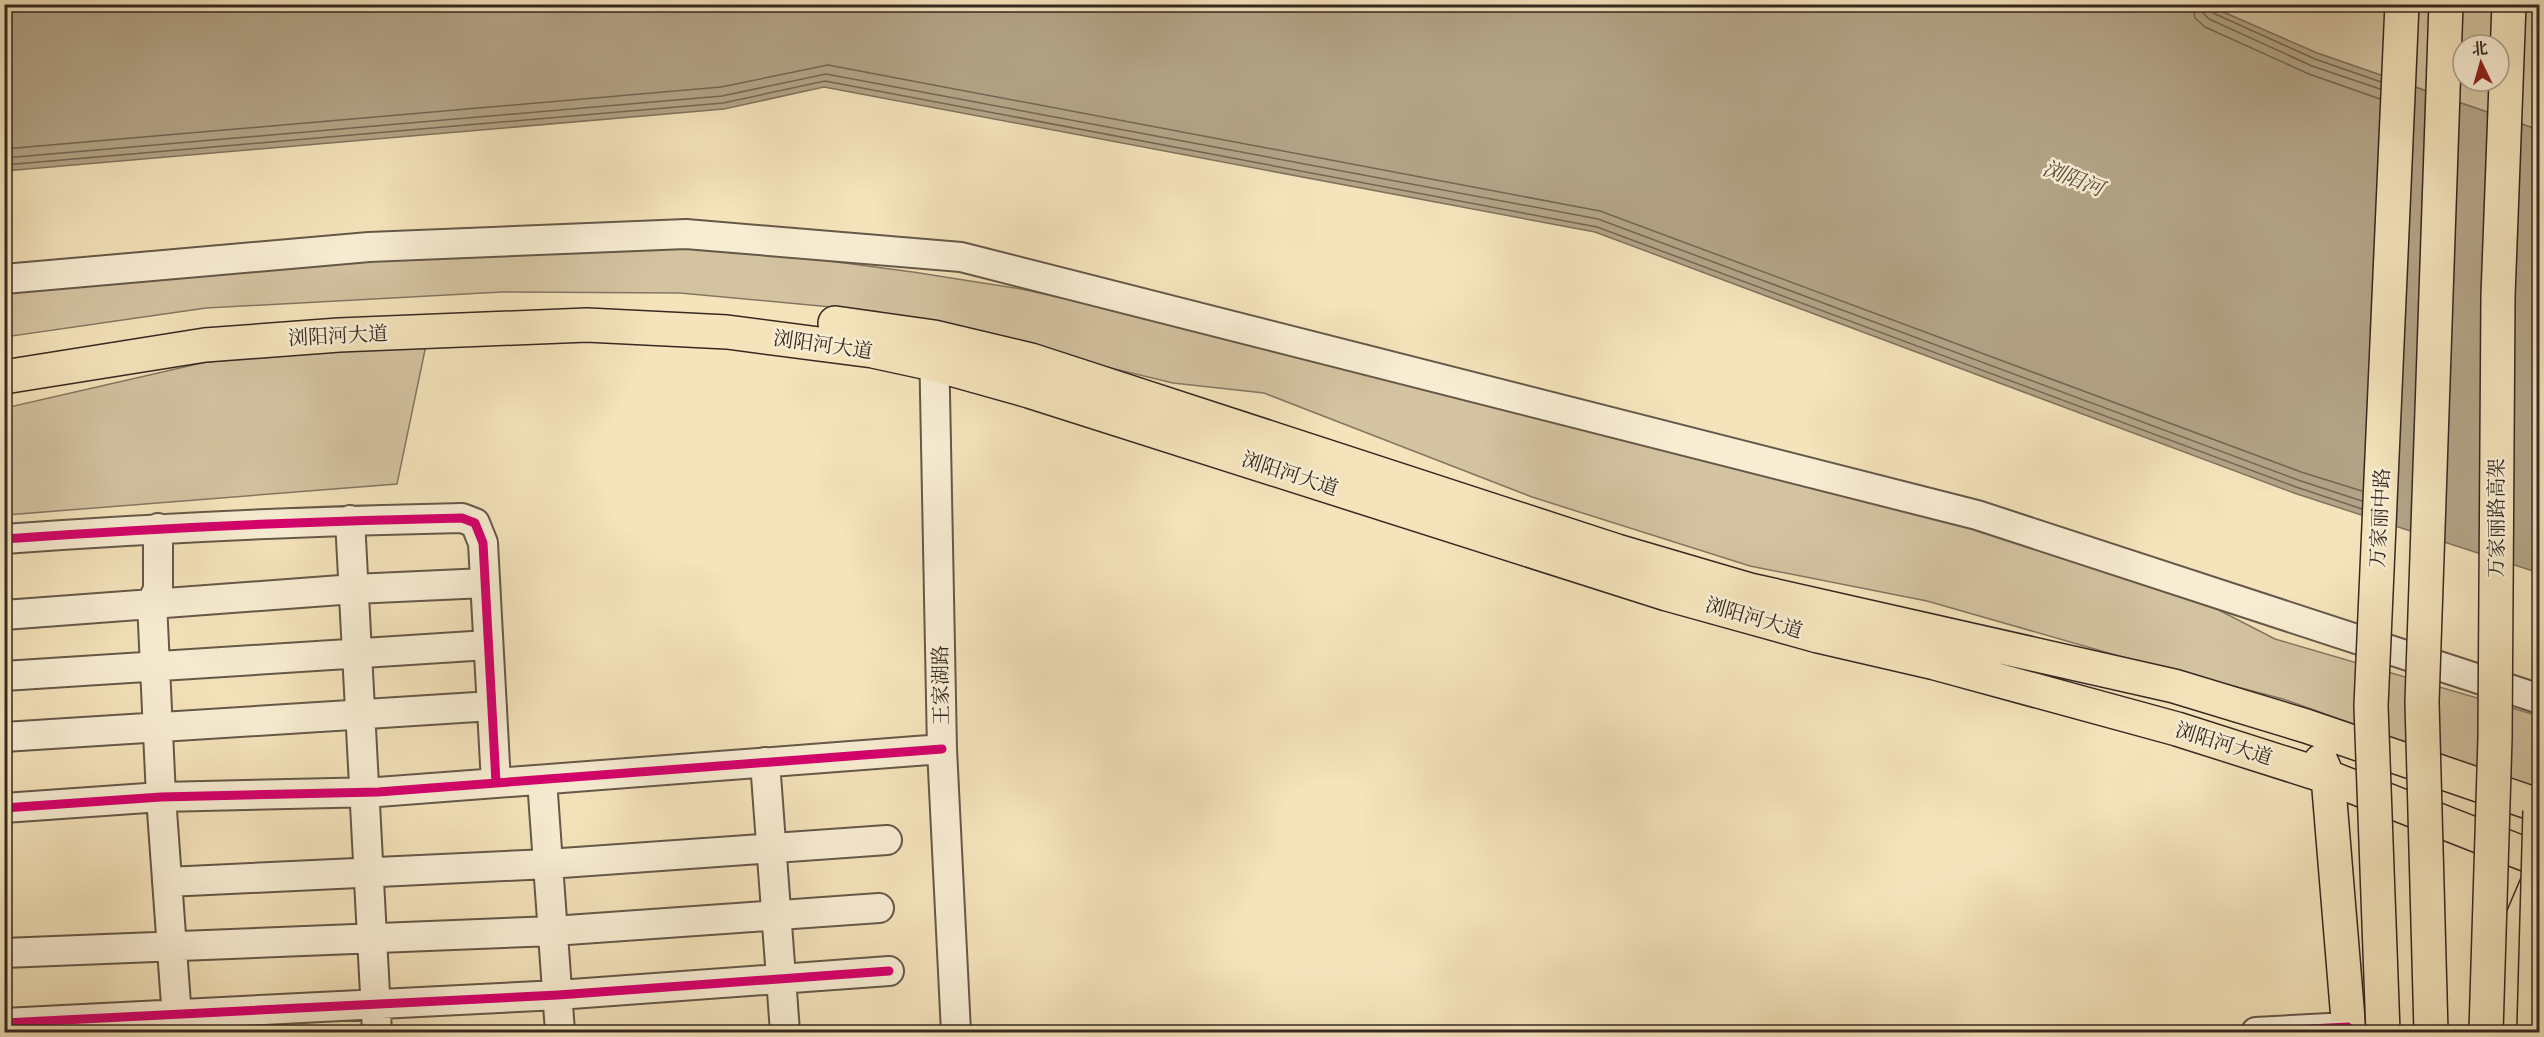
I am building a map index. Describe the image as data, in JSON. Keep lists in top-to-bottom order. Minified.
{"streets":{"main road":["浏阳河大道","万家丽中路","万家丽路高架"],"street":["王家湖路"]},"crossings":[["浏阳河大道","王家湖路"]],"water":["浏阳河"],"north":"top"}
